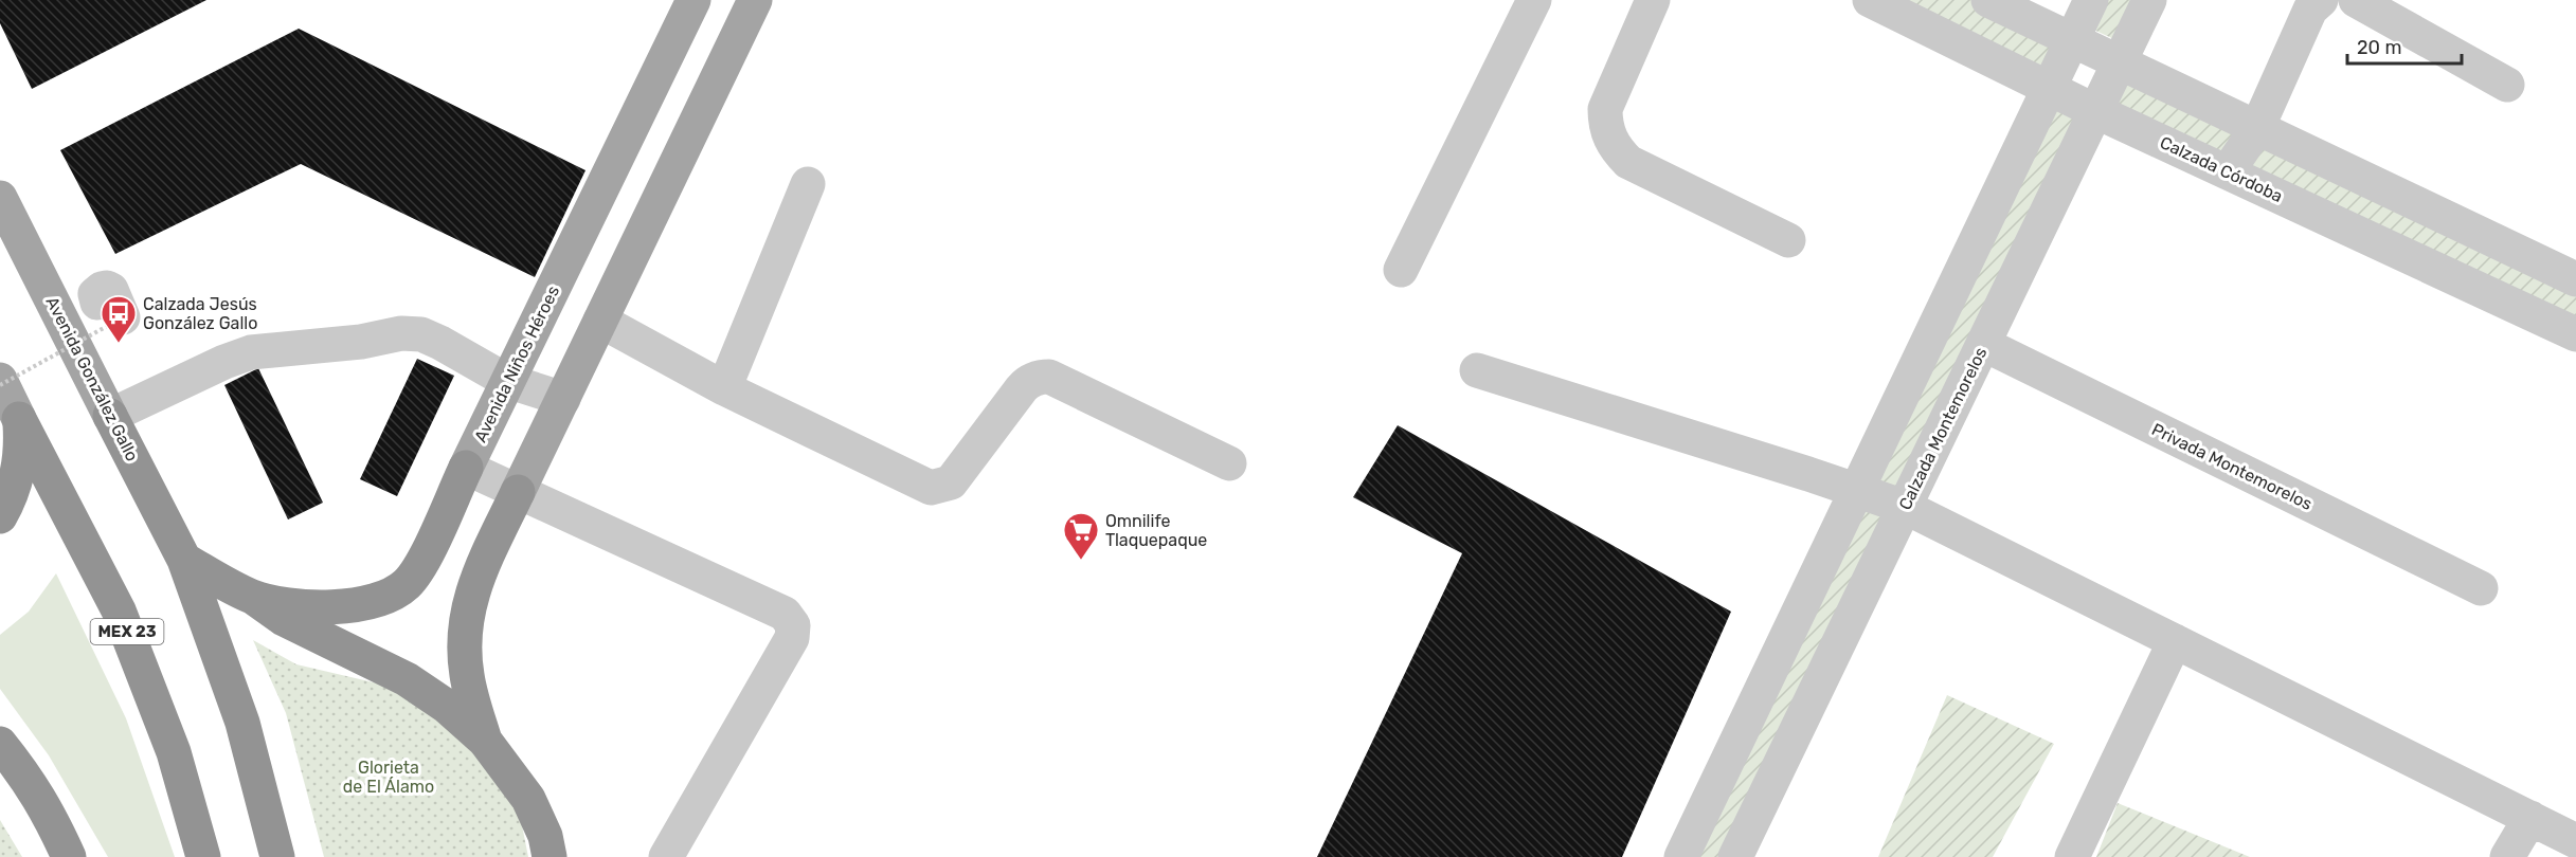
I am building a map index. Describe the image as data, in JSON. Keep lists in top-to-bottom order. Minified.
{"streets":{"highway":["Avenida Niños Héroes","Avenida González Gallo","MEX 23"],"street":["Calzada Córdoba","Calzada Montemorelos","Privada Montemorelos"]},"crossings":[["Calzada Córdoba","Calzada Montemorelos"],["Avenida Niños Héroes","Avenida González Gallo"],["Calzada Montemorelos","Privada Montemorelos"]],"parks":["Glorieta de El Álamo"],"places":{"bus stop":["Calzada Jesús González Gallo"],"supermarket":["Omnilife Tlaquepaque"]},"scale_bar":"20 m"}
